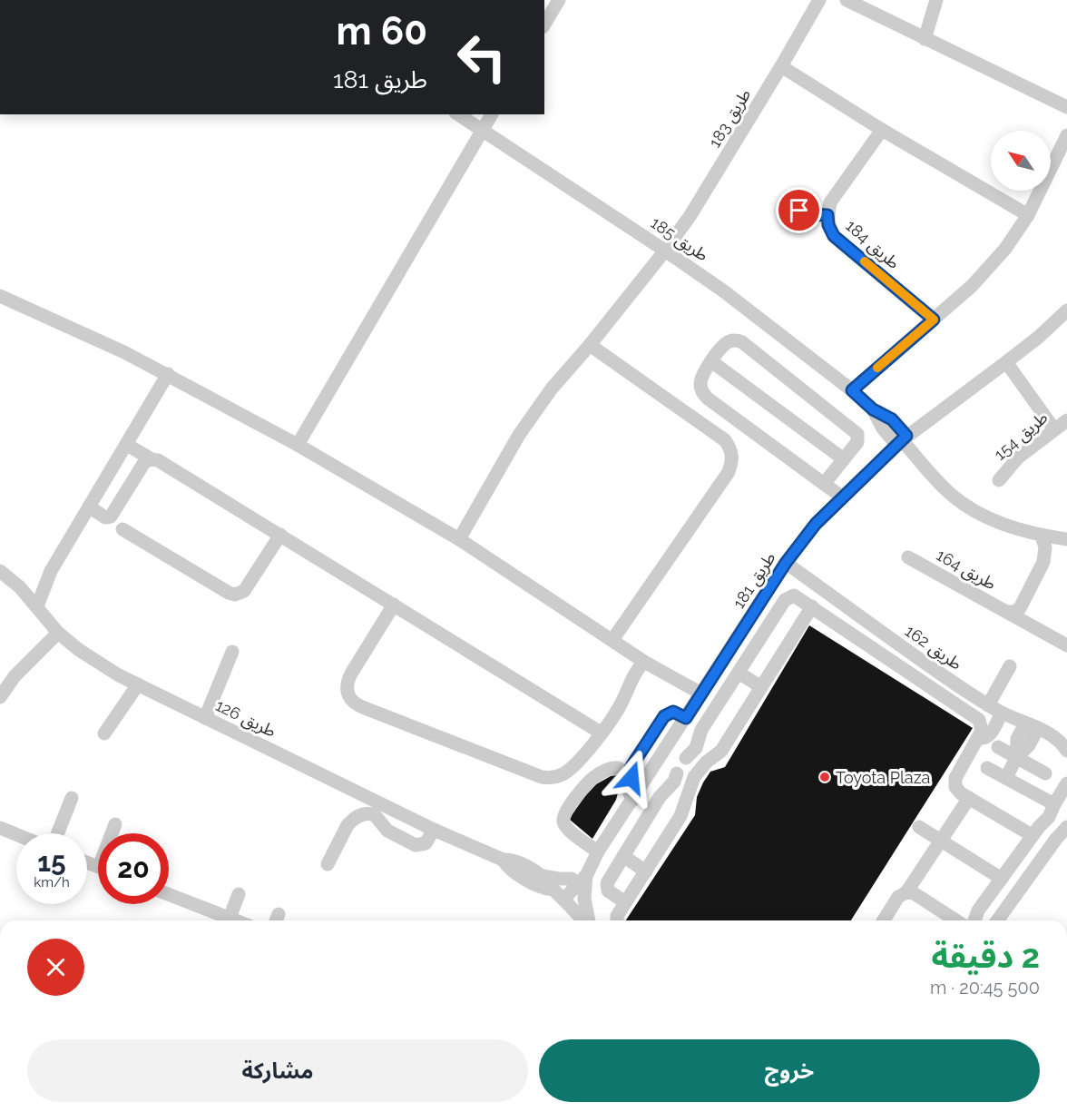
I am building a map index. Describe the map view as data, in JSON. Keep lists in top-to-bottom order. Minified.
{"streets":{"street":["طريق 183","طريق 185","طريق 184","طريق 154","طريق 164","طريق 181","طريق 162","طريق 126"]},"crossings":[["طريق 183","طريق 185"],["طريق 185","طريق 181"],["طريق 181","طريق 162"],["طريق 181","طريق 126"]],"places":["Toyota Plaza"],"north":"top left","page":{"turn":["60 m","طريق 181"],"speed":"15 km/h","limit":"20","heading":["2 دقيقة","500 m · 20:45"],"buttons":["خروج","مشاركة"]}}
